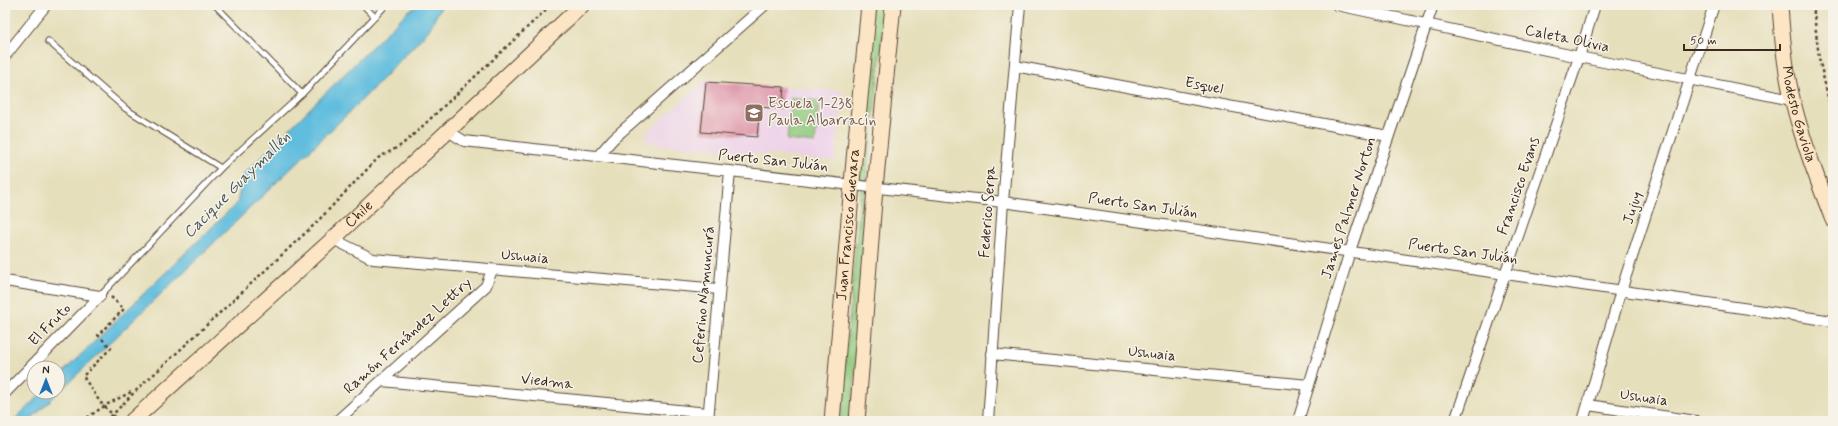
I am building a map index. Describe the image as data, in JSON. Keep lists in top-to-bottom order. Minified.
{"streets":{"street":["Caleta Olivia","Esquel","Modesto Gaviola","Puerto San Julián","Francisco Evans","James Palmer Norton","Jujuy","Federico Serpa","Chile","Juan Francisco Guevara","Ushuaia","Ceferino Namuncurá","El Fruto","Ramón Fernández Lettry","Viedma"]},"crossings":[["Caleta Olivia","Modesto Gaviola"],["Caleta Olivia","Francisco Evans"],["Caleta Olivia","James Palmer Norton"],["Caleta Olivia","Jujuy"],["Esquel","James Palmer Norton"],["Esquel","Federico Serpa"],["Puerto San Julián","Francisco Evans"],["Puerto San Julián","James Palmer Norton"],["Puerto San Julián","Jujuy"],["Puerto San Julián","Federico Serpa"],["Puerto San Julián","Chile"],["Puerto San Julián","Juan Francisco Guevara"],["Puerto San Julián","Ceferino Namuncurá"],["James Palmer Norton","Ushuaia"],["Jujuy","Ushuaia"],["Federico Serpa","Ushuaia"],["Chile","Ushuaia"],["Ushuaia","Ceferino Namuncurá"],["Ushuaia","Ramón Fernández Lettry"],["Ceferino Namuncurá","Viedma"],["Ramón Fernández Lettry","Viedma"]],"water":["Cacique Guaymallén"],"places":{"school or university":["Escuela 1-238 Paula Albarracín"]},"scale_bar":"50 m","north":"top"}
